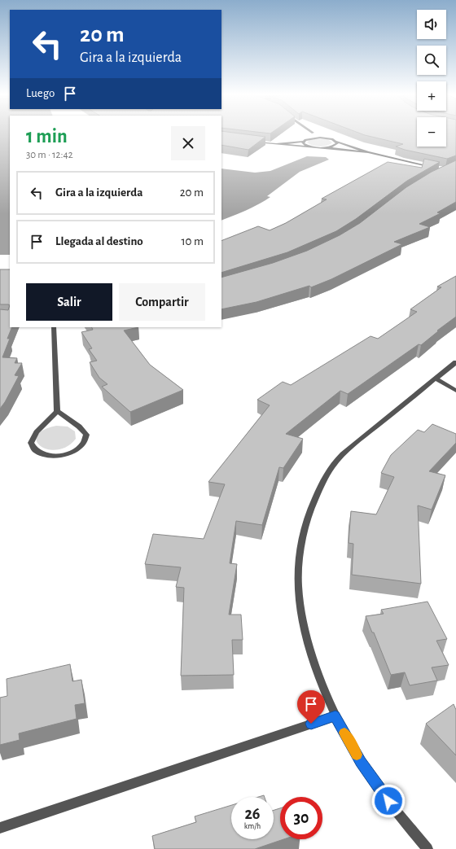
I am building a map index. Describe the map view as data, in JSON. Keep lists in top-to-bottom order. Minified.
{"page":{"map_buttons":["+","−"],"turn":["20 m","Gira a la izquierda"],"then":"Luego","heading":["1 min","30 m · 12:42"],"list":[{"name":"Gira a la izquierda","value":"20 m"},{"name":"Llegada al destino","value":"10 m"}],"buttons":["Salir","Compartir"],"speed":"26 km/h","limit":"30"}}
